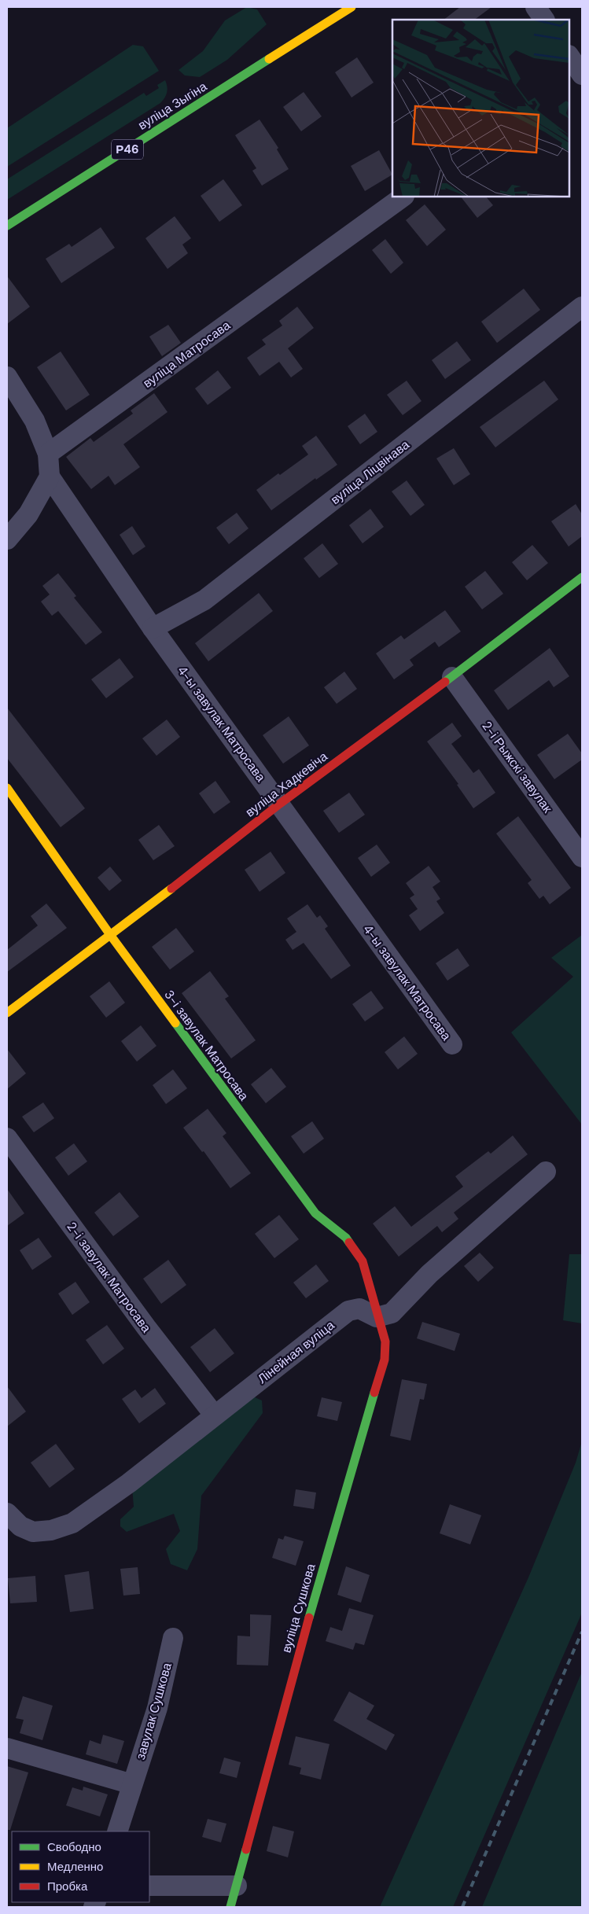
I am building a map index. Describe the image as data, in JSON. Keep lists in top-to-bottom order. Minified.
{"streets":{"street":["вуліца Зыгіна","Р46","вуліца Матросава","вуліца Ліцвінава","4-ы завулак Матросава","2-і Рыжскі завулак","вуліца Хадкевіча","3-і завулак Матросава","2-і завулак Матросава","Лінейная вуліца","вуліца Сушкова","завулак Сушкова"]},"crossings":[["вуліца Ліцвінава","4-ы завулак Матросава"],["4-ы завулак Матросава","вуліца Хадкевіча"],["2-і Рыжскі завулак","вуліца Хадкевіча"],["вуліца Хадкевіча","3-і завулак Матросава"],["3-і завулак Матросава","Лінейная вуліца"],["3-і завулак Матросава","вуліца Сушкова"],["2-і завулак Матросава","Лінейная вуліца"],["Лінейная вуліца","вуліца Сушкова"]],"legend":["Свободно","Медленно","Пробка"]}
